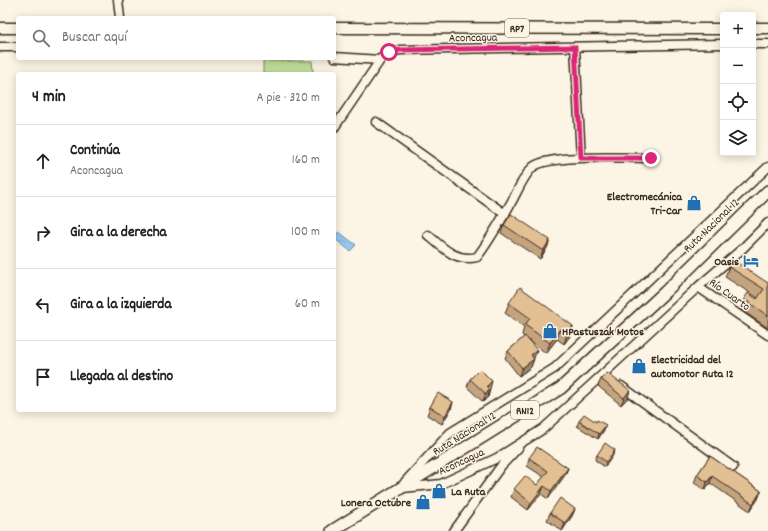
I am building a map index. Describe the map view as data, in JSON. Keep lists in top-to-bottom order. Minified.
{"streets":{"highway":["Ruta Nacional 12","RN12"],"main road":["RP7"],"street":["Aconcagua","Río Cuarto"]},"crossings":[["Aconcagua","Ruta Nacional 12"],["Aconcagua","Río Cuarto"]],"places":{"shop":["Electromecánica Tri-Car","HPastuszak Motos","Electricidad del automotor Ruta 12","La Ruta","Lonera Octubre"],"hotel":["Oasis"]},"page":{"map_buttons":["+","−"],"search":"Buscar aquí","heading":["4 min","A pie · 320 m"],"list":[["Continúa","Aconcagua","160 m"],["Gira a la derecha","100 m"],["Gira a la izquierda","60 m"],"Llegada al destino"]}}
